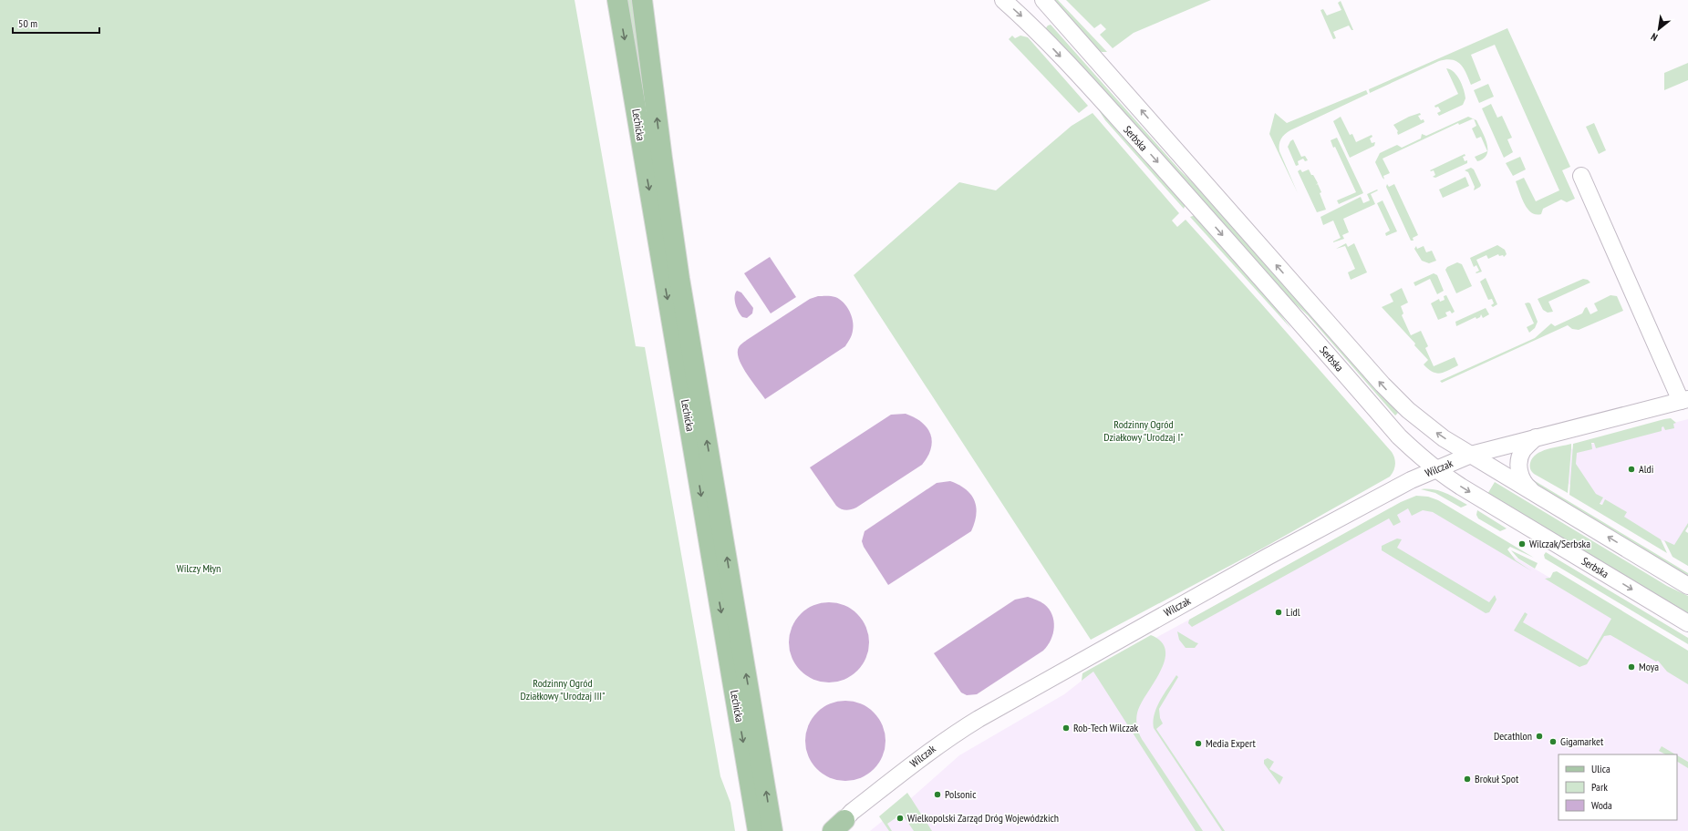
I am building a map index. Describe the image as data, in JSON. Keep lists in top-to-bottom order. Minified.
{"streets":{"main road":["Lechicka"],"street":["Serbska","Wilczak"]},"crossings":[["Serbska","Wilczak"]],"parks":["Rodzinny Ogród Działkowy \"Urodzaj I\"","Wilczy Młyn","Rodzinny Ogród Działkowy \"Urodzaj III\""],"places":["Aldi","Wilczak/Serbska","Lidl","Moya","Rob-Tech Wilczak","Decathlon","Gigamarket","Media Expert","Brokuł Spot","Polsonic","Wielkopolski Zarząd Dróg Wojewódzkich"],"legend":["Ulica","Park","Woda"],"scale_bar":"50 m","north":"bottom left"}
